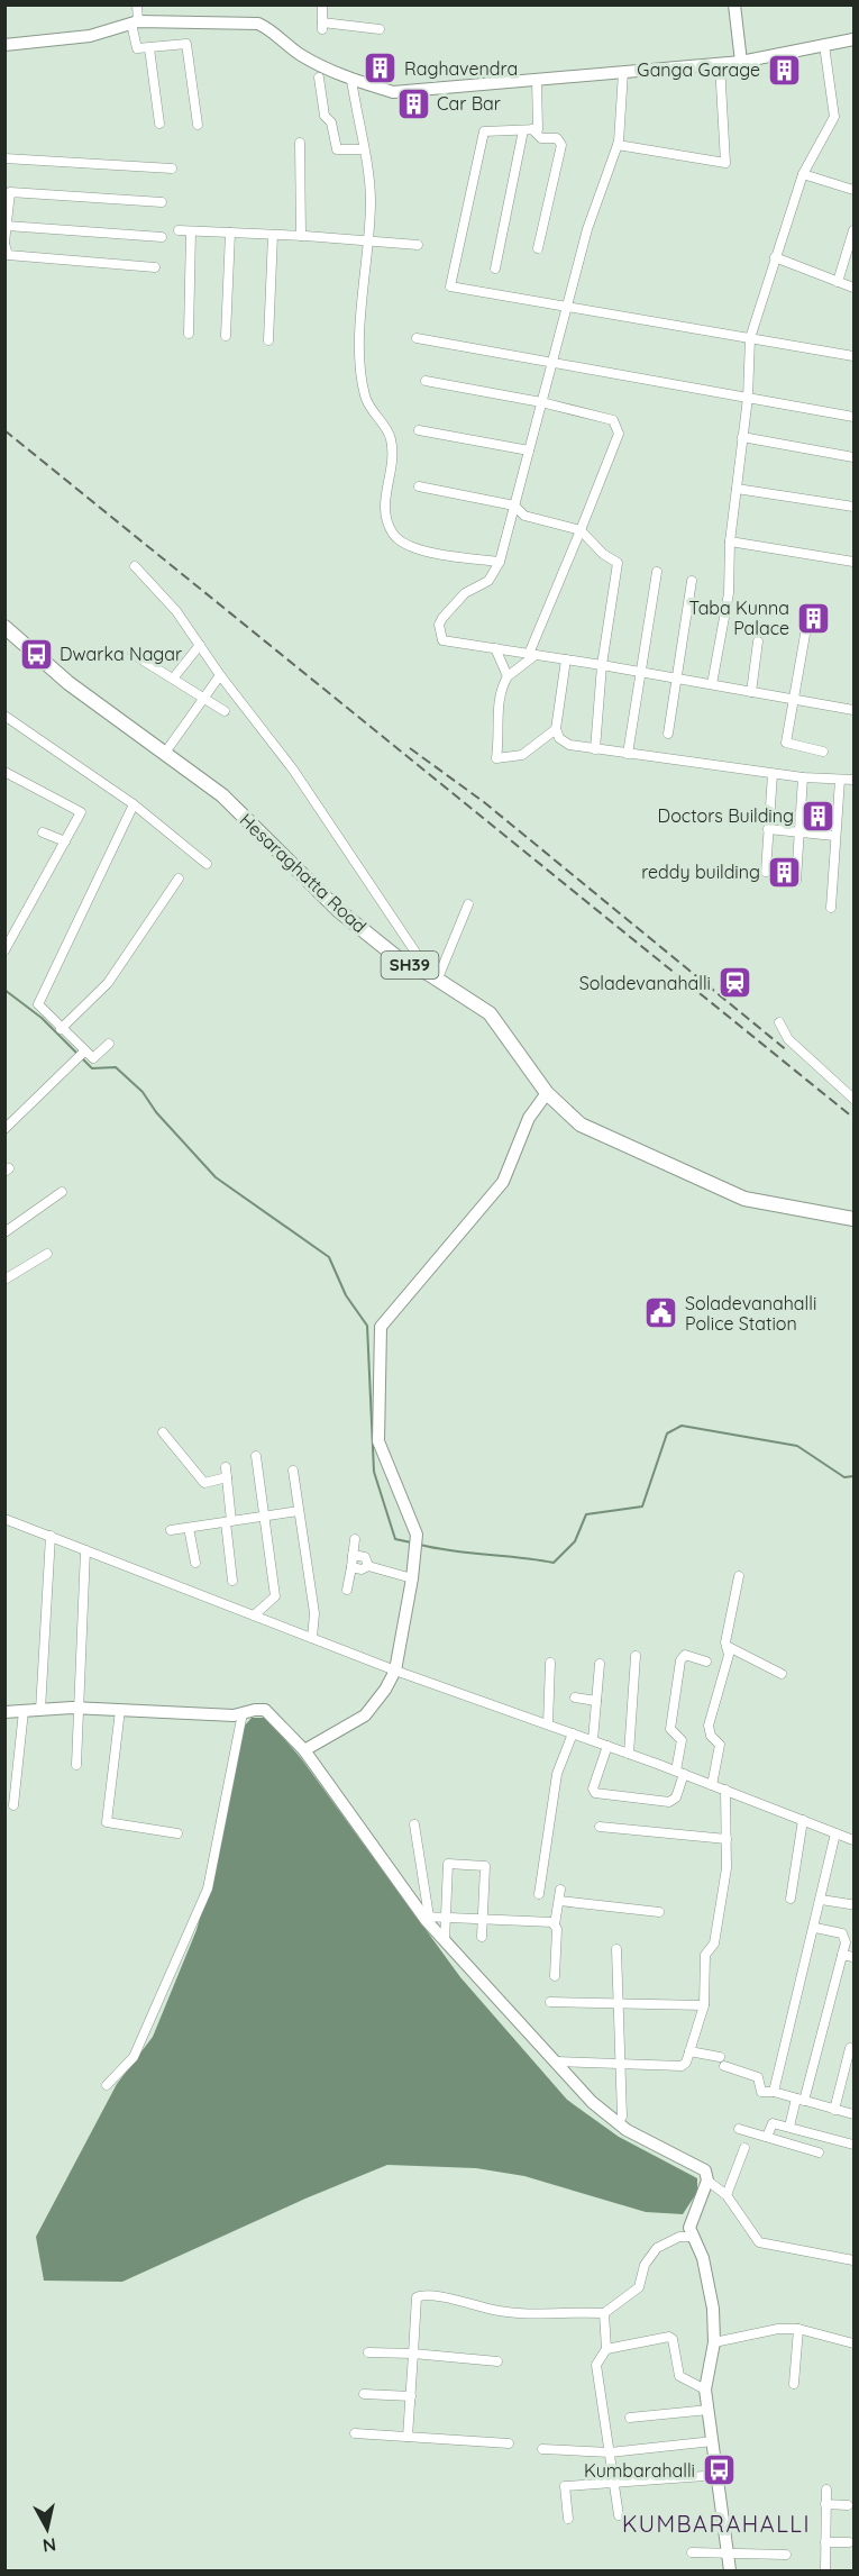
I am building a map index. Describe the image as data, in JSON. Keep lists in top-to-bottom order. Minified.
{"streets":{"main road":["Hesaraghatta Road","SH39"]},"districts":["KUMBARAHALLI"],"places":{"building":["Raghavendra","Ganga Garage","Car Bar","Taba Kunna Palace","Doctors Building","reddy building"],"bus stop":["Dwarka Nagar","Kumbarahalli"],"station":["Soladevanahalli"],"public building":["Soladevanahalli Police Station"]},"north":"bottom"}
